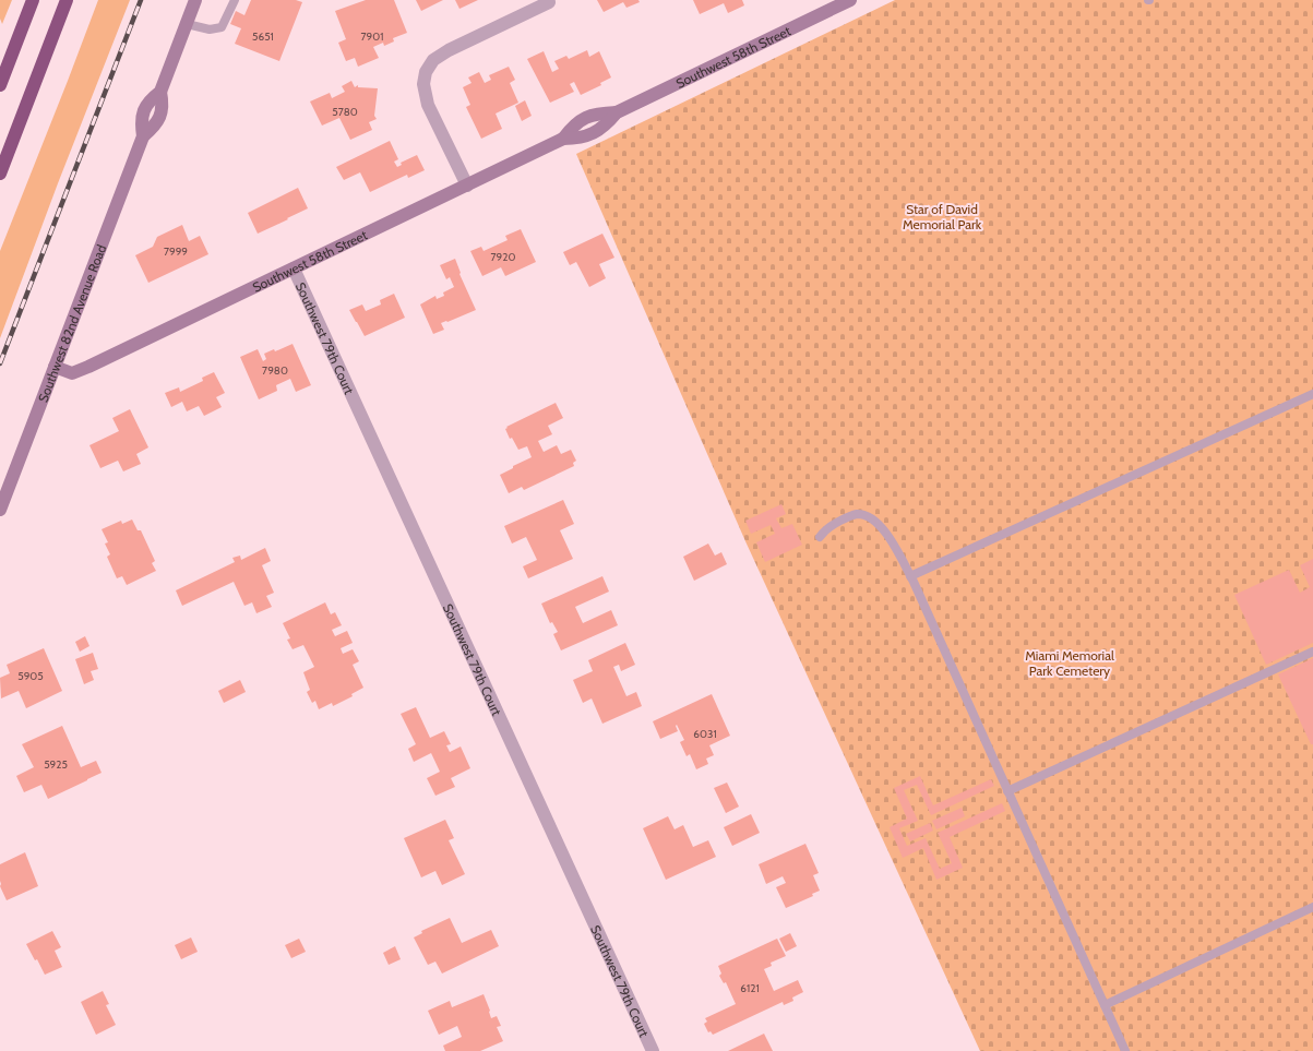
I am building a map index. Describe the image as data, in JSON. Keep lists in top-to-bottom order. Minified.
{"streets":{"street":["Southwest 58th Street","Southwest 82nd Avenue Road","Southwest 79th Court"]},"crossings":[["Southwest 58th Street","Southwest 82nd Avenue Road"],["Southwest 58th Street","Southwest 79th Court"]],"parks":["Star of David Memorial Park","Miami Memorial Park Cemetery"],"house_numbers":["5651","7901","5780","7999","7920","7980","5905","6031","5925","6121"]}
